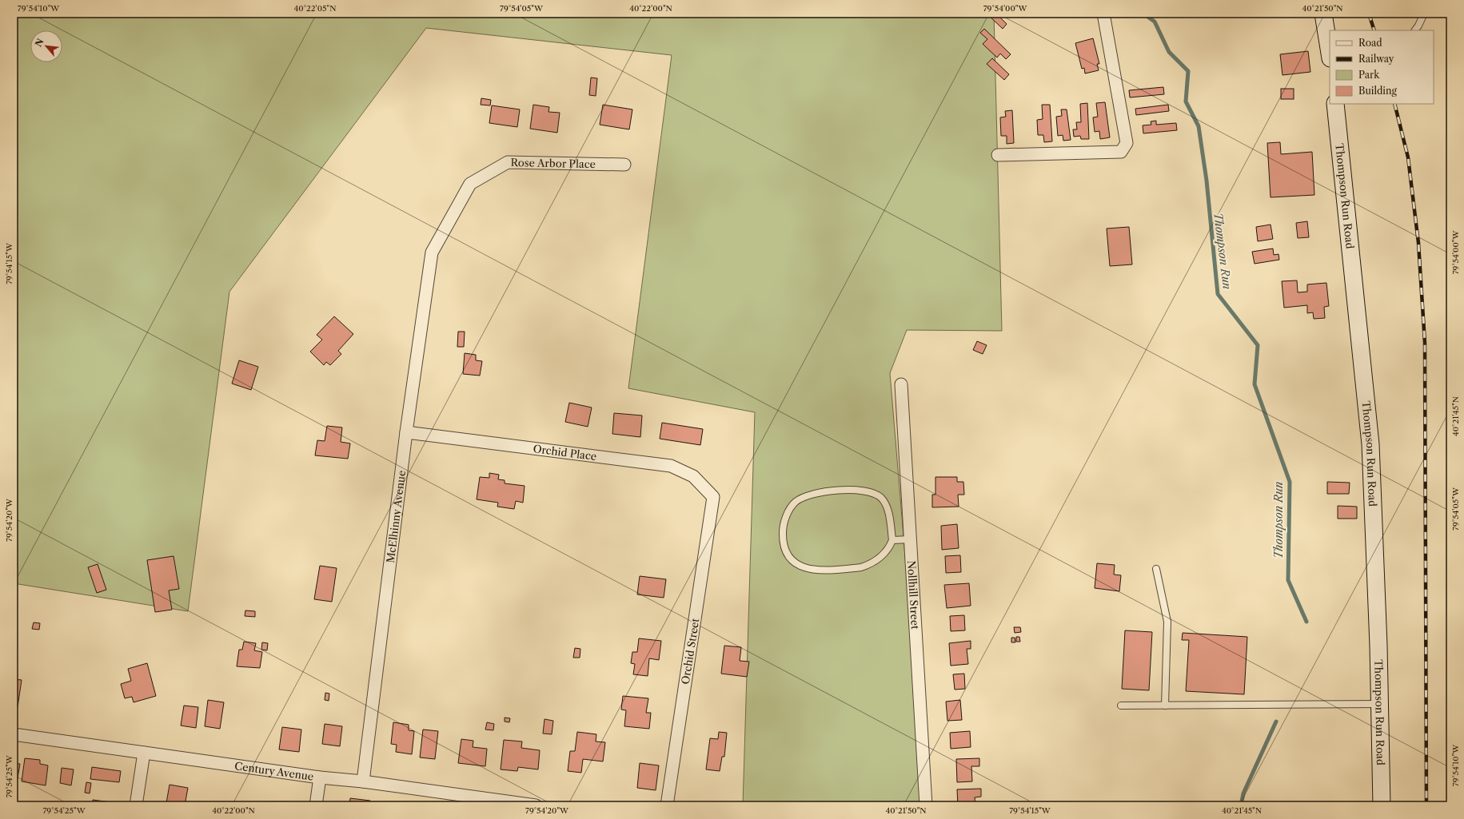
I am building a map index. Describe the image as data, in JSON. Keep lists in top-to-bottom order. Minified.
{"streets":{"street":["Rose Arbor Place","Thompson Run Road","Orchid Place","McElhinny Avenue","Nollhill Street","Orchid Street","Century Avenue"]},"crossings":[["Rose Arbor Place","McElhinny Avenue"],["Orchid Place","McElhinny Avenue"],["Orchid Place","Orchid Street"],["McElhinny Avenue","Century Avenue"]],"water":["Thompson Run"],"legend":["Road","Railway","Park","Building"],"north":"top left","coordinates":["79°54'10\"W","40°22'05\"N","79°54'05\"W","40°22'00\"N","79°54'00\"W","40°21'50\"N","79°54'15\"W","40°21'45\"N","79°54'20\"W","79°54'25\"W"]}
